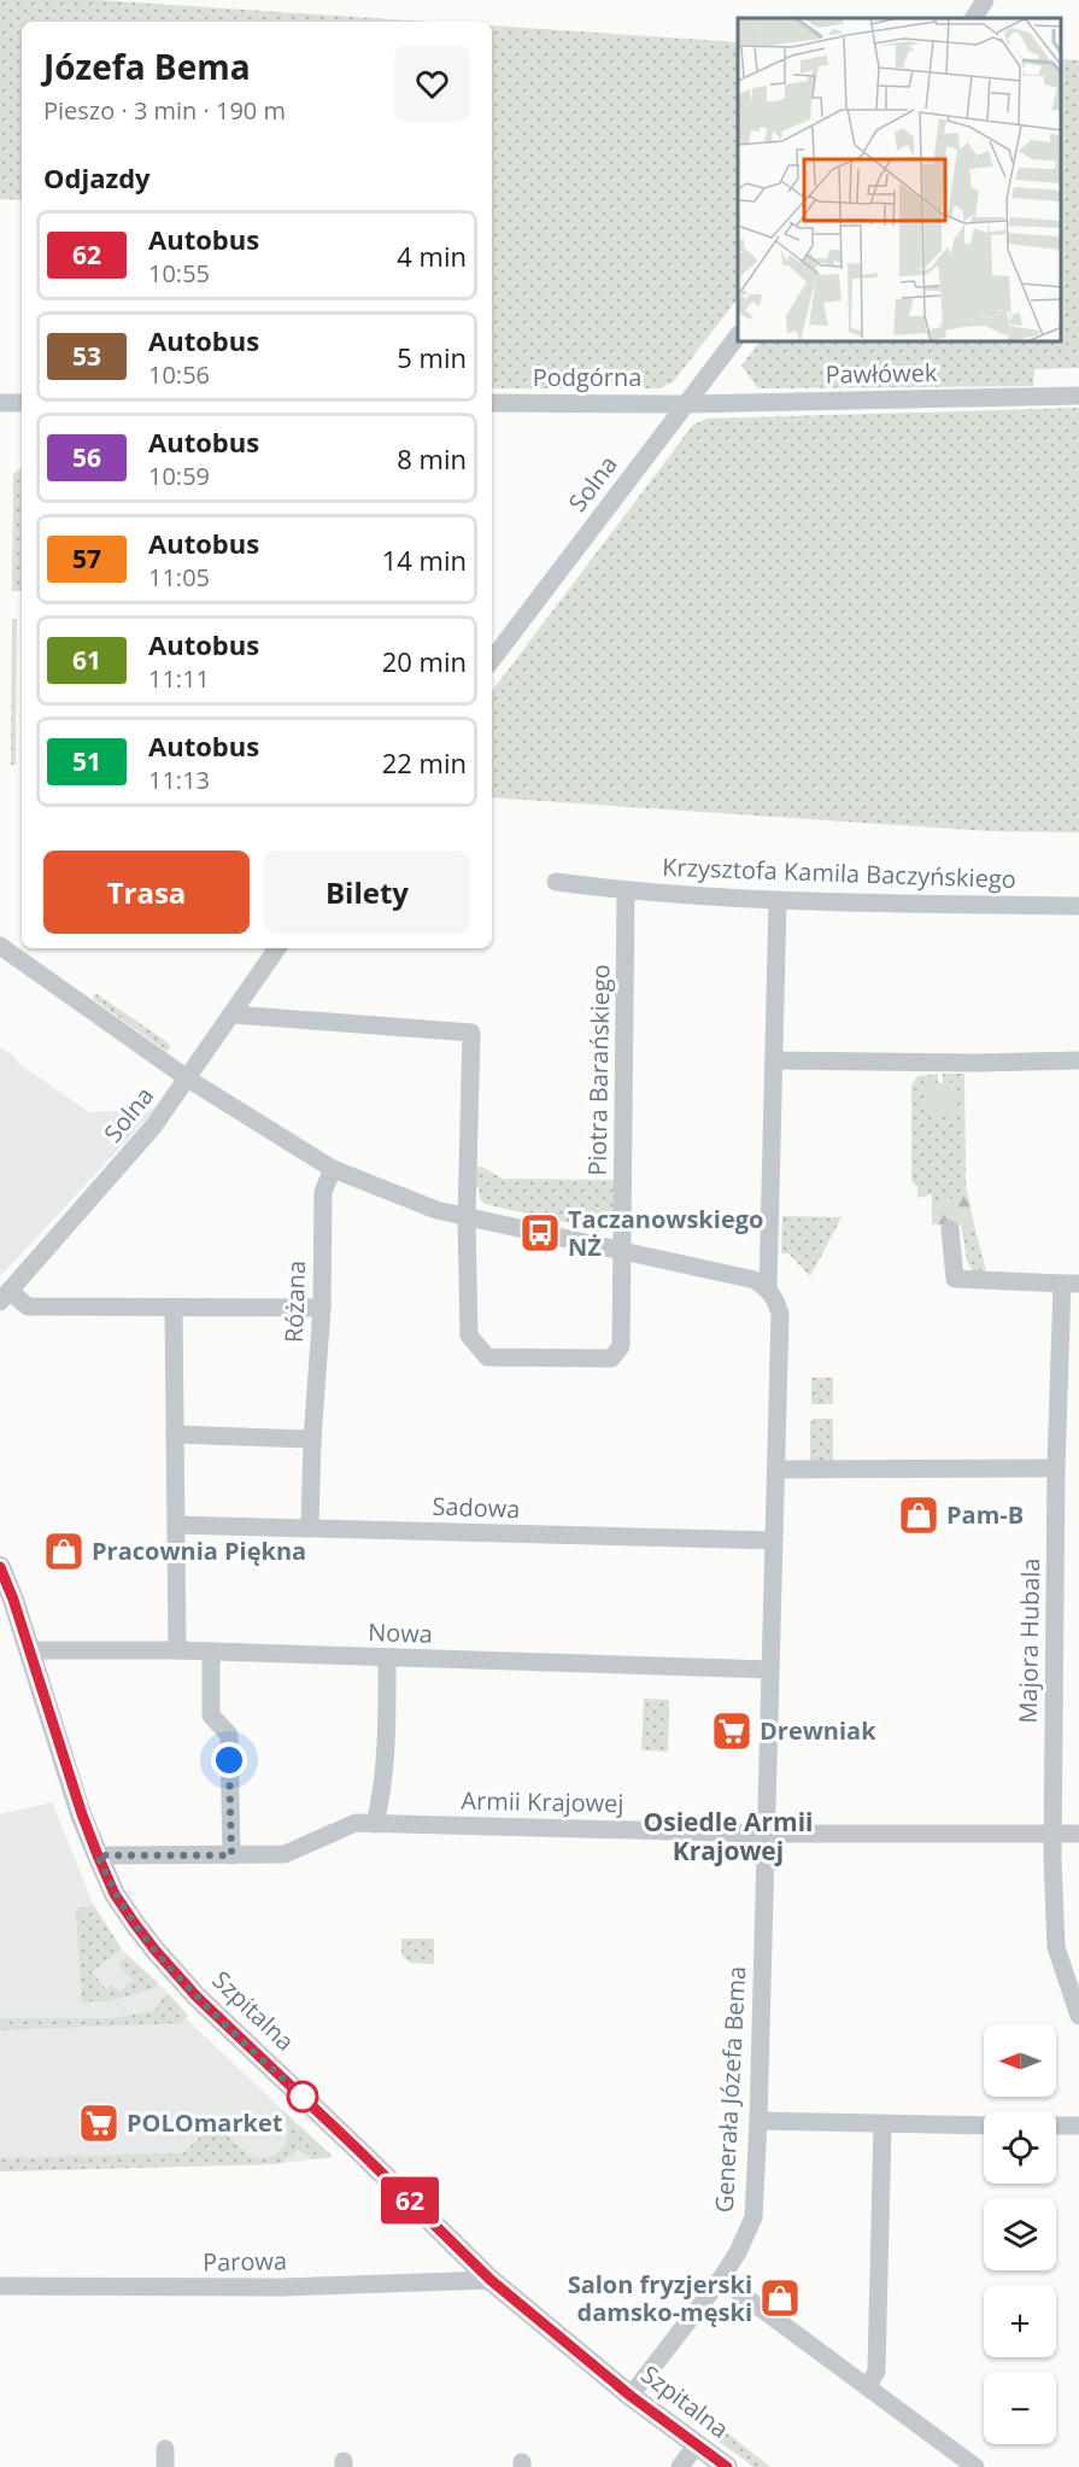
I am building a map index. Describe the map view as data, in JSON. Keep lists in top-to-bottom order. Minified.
{"streets":{"street":["Pawłówek","Podgórna","Solna","Krzysztofa Kamila Baczyńskiego","Piotra Barańskiego","Różana","Sadowa","Nowa","Majora Hubala","Armii Krajowej","Szpitalna","Generała Józefa Bema","Parowa"]},"crossings":[["Pawłówek","Podgórna"],["Pawłówek","Solna"],["Podgórna","Solna"],["Solna","Piotra Barańskiego"],["Krzysztofa Kamila Baczyńskiego","Piotra Barańskiego"],["Różana","Sadowa"],["Sadowa","Generała Józefa Bema"],["Nowa","Szpitalna"],["Nowa","Generała Józefa Bema"],["Majora Hubala","Armii Krajowej"],["Armii Krajowej","Szpitalna"],["Armii Krajowej","Generała Józefa Bema"],["Szpitalna","Generała Józefa Bema"],["Szpitalna","Parowa"]],"districts":["Osiedle Armii Krajowej"],"places":{"bus stop":["Taczanowskiego NŻ"],"shop":["Pam-B","Pracownia Piękna","Salon fryzjerski damsko-męski"],"supermarket":["Drewniak","POLOmarket"]},"lines":["bus line 62"],"north":"left","page":{"on_map":"62","heading":[["Józefa Bema","Pieszo · 3 min · 190 m"],"Odjazdy"],"list":[{"mark":"62","name":"Autobus","note":"10:55","value":"4 min"},{"mark":"53","name":"Autobus","note":"10:56","value":"5 min"},{"mark":"56","name":"Autobus","note":"10:59","value":"8 min"},{"mark":"57","name":"Autobus","note":"11:05","value":"14 min"},{"mark":"61","name":"Autobus","note":"11:11","value":"20 min"},{"mark":"51","name":"Autobus","note":"11:13","value":"22 min"}],"buttons":["Trasa","Bilety"],"map_buttons":["+","−"]}}
